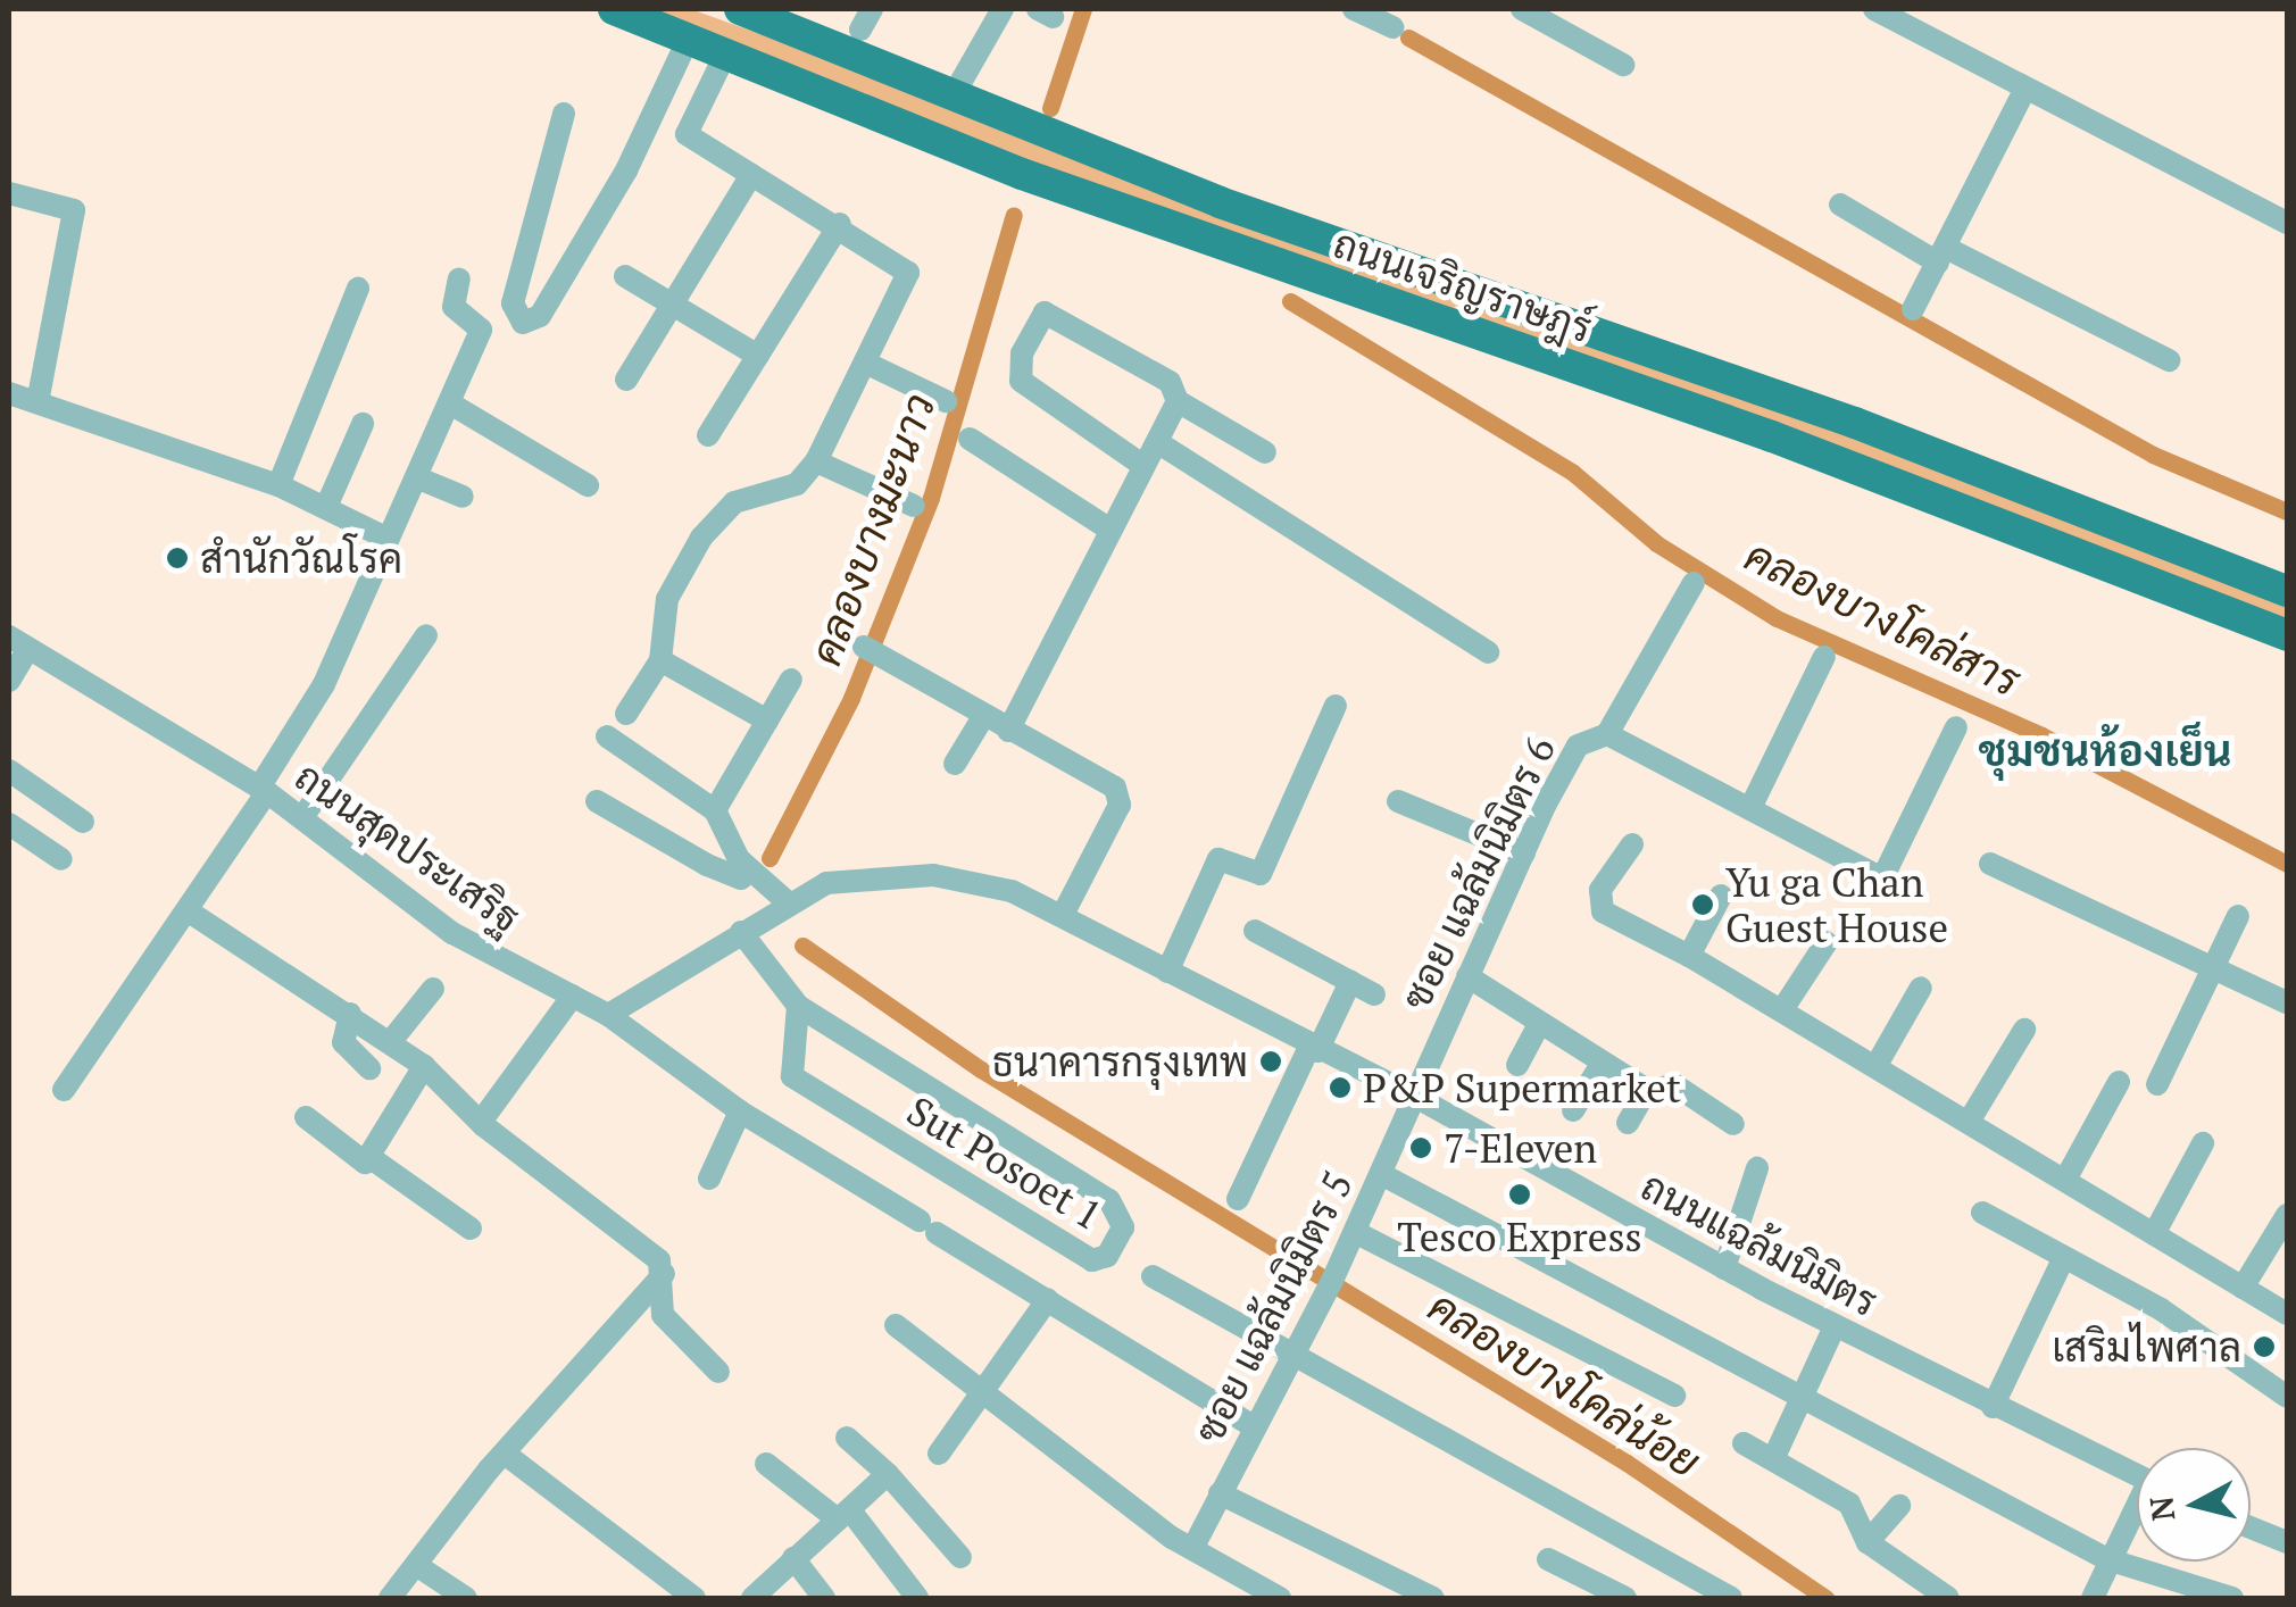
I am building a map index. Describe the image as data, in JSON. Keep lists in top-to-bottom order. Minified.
{"streets":{"main road":["ถนนเจริญราษฎร์"],"street":["ถนนสุดประเสริฐ","ซอย แฉล้มนิมิตร 6","Sut Posoet 1","ถนนแฉล้มนิมิตร","ซอย แฉล้มนิมิตร 5"]},"crossings":[["ถนนสุดประเสริฐ","ซอย แฉล้มนิมิตร 5"],["ซอย แฉล้มนิมิตร 6","ถนนแฉล้มนิมิตร"],["ซอย แฉล้มนิมิตร 6","ซอย แฉล้มนิมิตร 5"],["ถนนแฉล้มนิมิตร","ซอย แฉล้มนิมิตร 5"]],"districts":["ชุมชนห้องเย็น"],"water":["คลองบางมะนาว","คลองบางโคล่สาร","คลองบางโคล่น้อย"],"places":["สำนักวัณโรค","Yu ga Chan Guest House","ธนาคารกรุงเทพ","P&P Supermarket","7-Eleven","Tesco Express","เสริมไพศาล"],"north":"left"}
